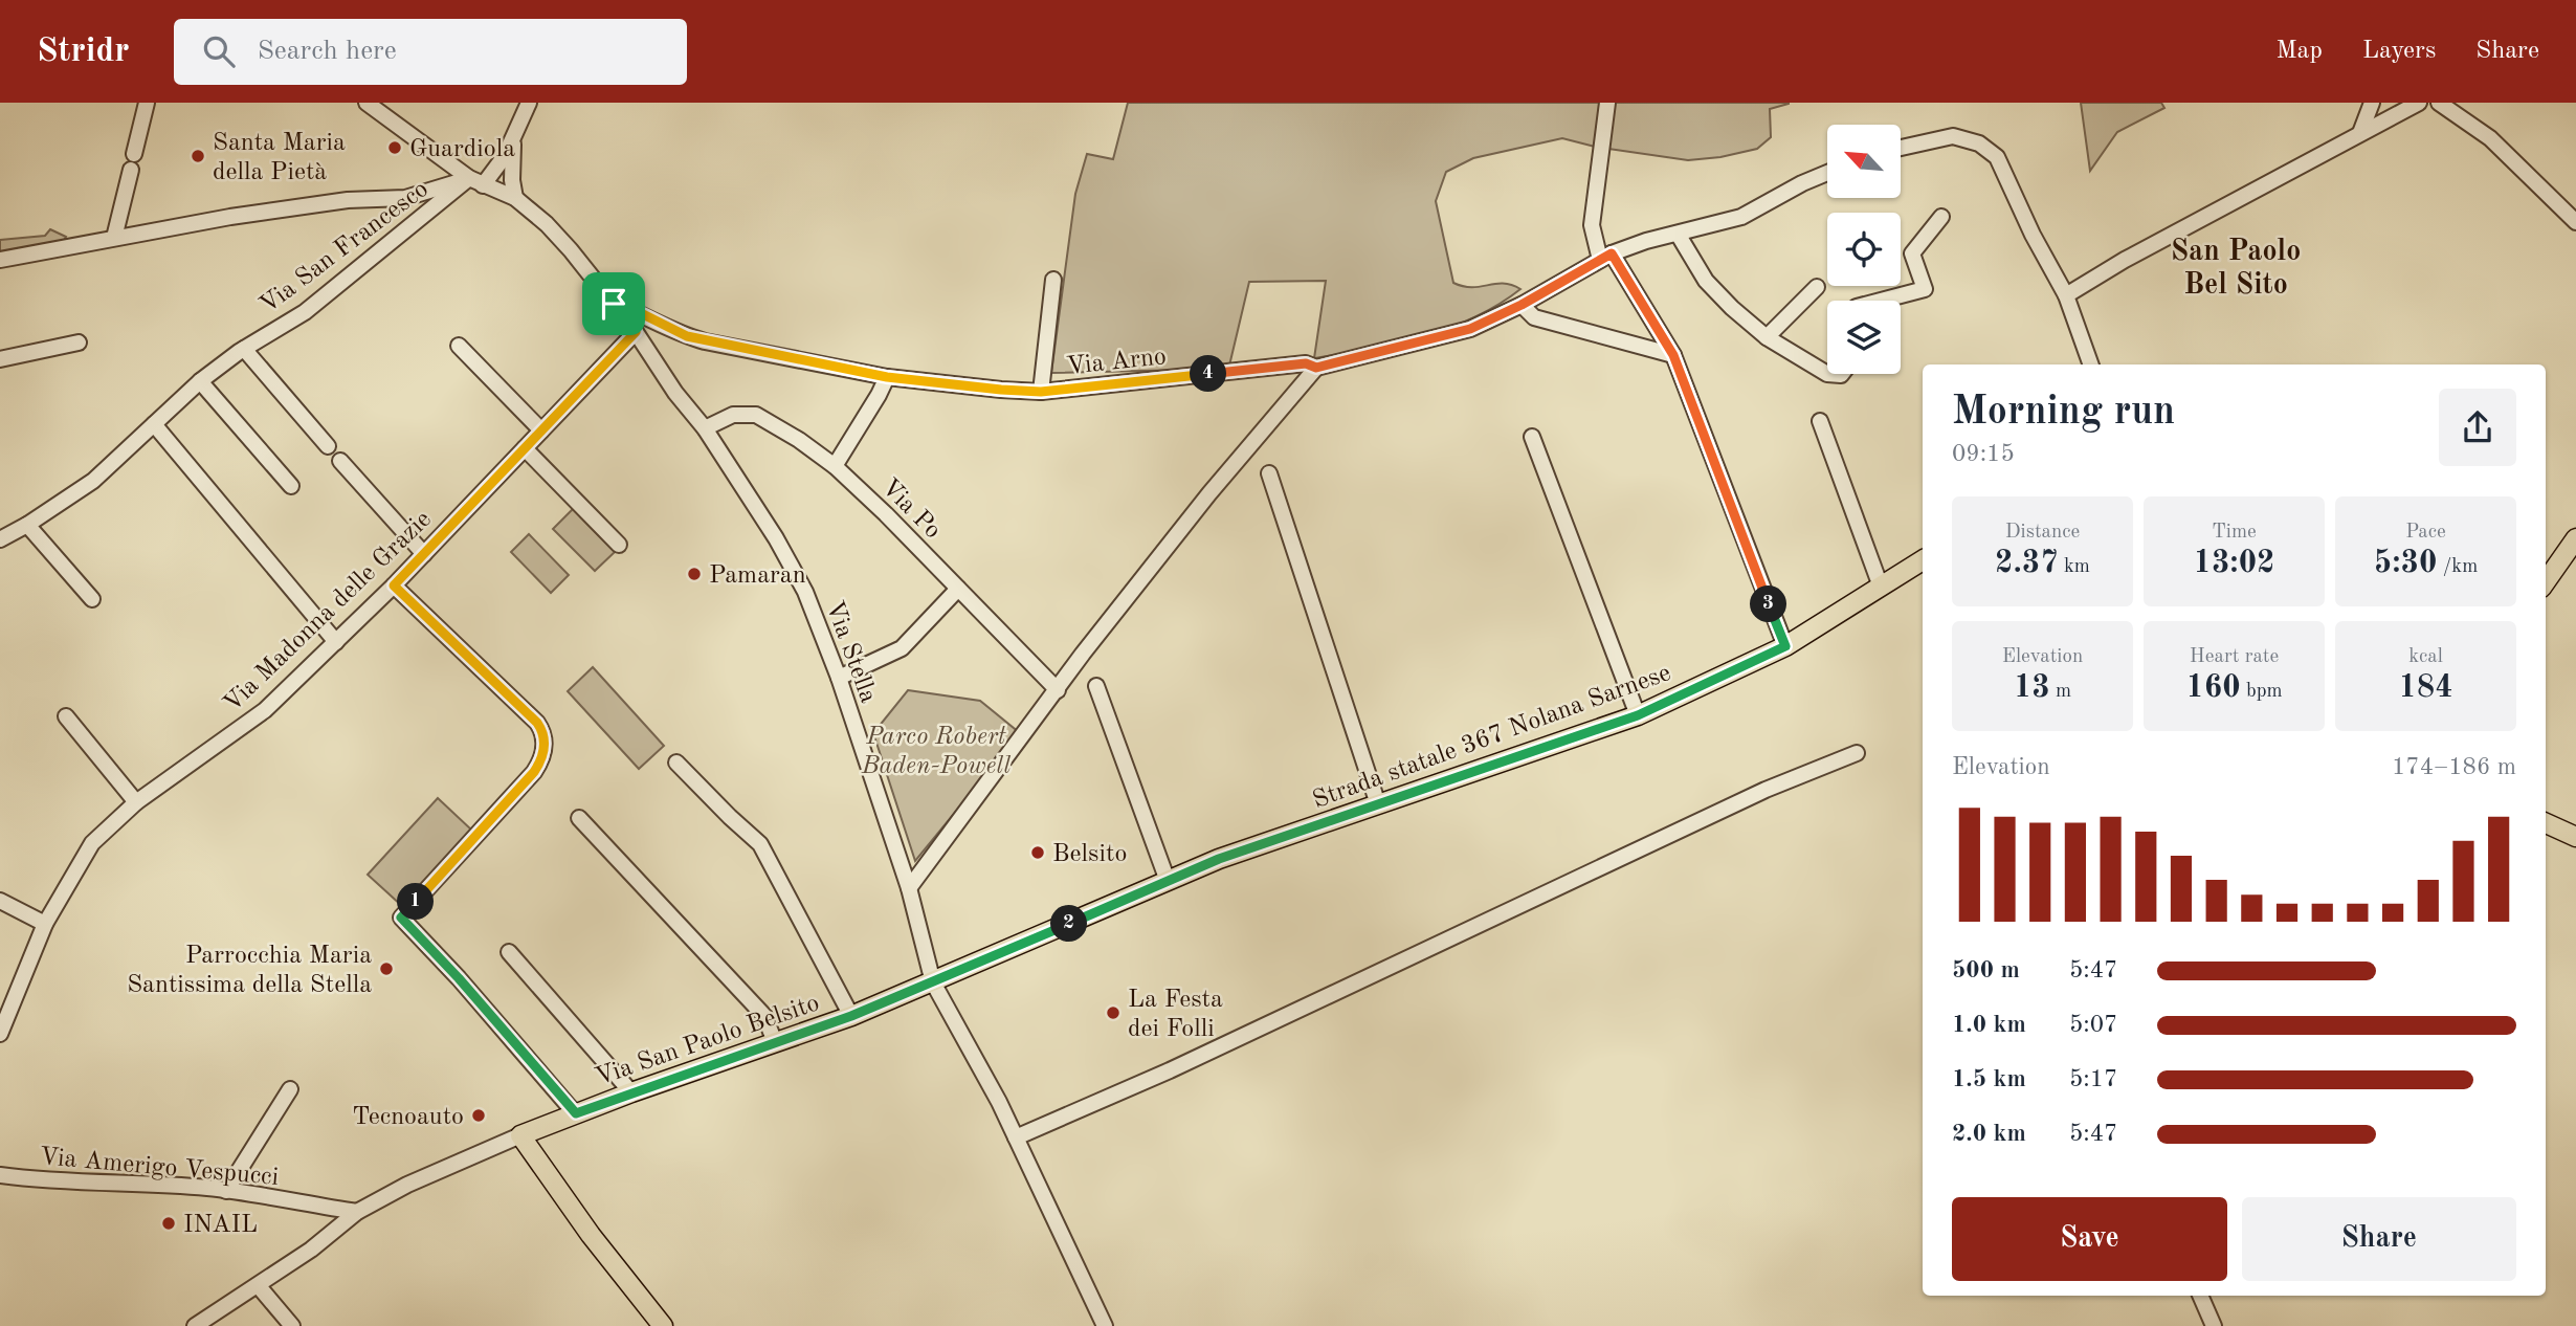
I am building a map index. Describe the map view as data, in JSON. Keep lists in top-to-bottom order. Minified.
{"streets":{"main road":["Strada statale 367 Nolana Sarnese","Via San Paolo Belsito"],"street":["Via San Francesco","Via Arno","Via Po","Via Madonna delle Grazie","Via Stella","Via Amerigo Vespucci"]},"crossings":[["Via Arno","Via Stella"],["Via Po","Via Stella"],["Via Madonna delle Grazie","Via Stella"],["Via Stella","Via San Paolo Belsito"],["Strada statale 367 Nolana Sarnese","Via San Paolo Belsito"],["Via San Paolo Belsito","Via Amerigo Vespucci"]],"districts":["San Paolo Bel Sito"],"parks":["Parco Robert Baden-Powell"],"places":["Guardiola","Santa Maria della Pietà","Pamaran","Belsito","Parrocchia Maria Santissima della Stella","La Festa dei Folli","Tecnoauto","INAIL"],"north":"top left","page":{"header":"Stridr","search":"Search here","nav":["Map","Layers","Share"],"pins":["4","3","1","2"],"heading":["Morning run","09:15"],"stats":[["Distance","2.37 km"],["Time","13:02"],["Pace","5:30 /km"],["Elevation","13 m"],["Heart rate","160 bpm"],["kcal","184"]],"chart":["Elevation","174–186 m"],"list":[{"name":"500 m","note":"5:47"},{"name":"1.0 km","note":"5:07"},{"name":"1.5 km","note":"5:17"},{"name":"2.0 km","note":"5:47"}],"buttons":["Save","Share"]}}
